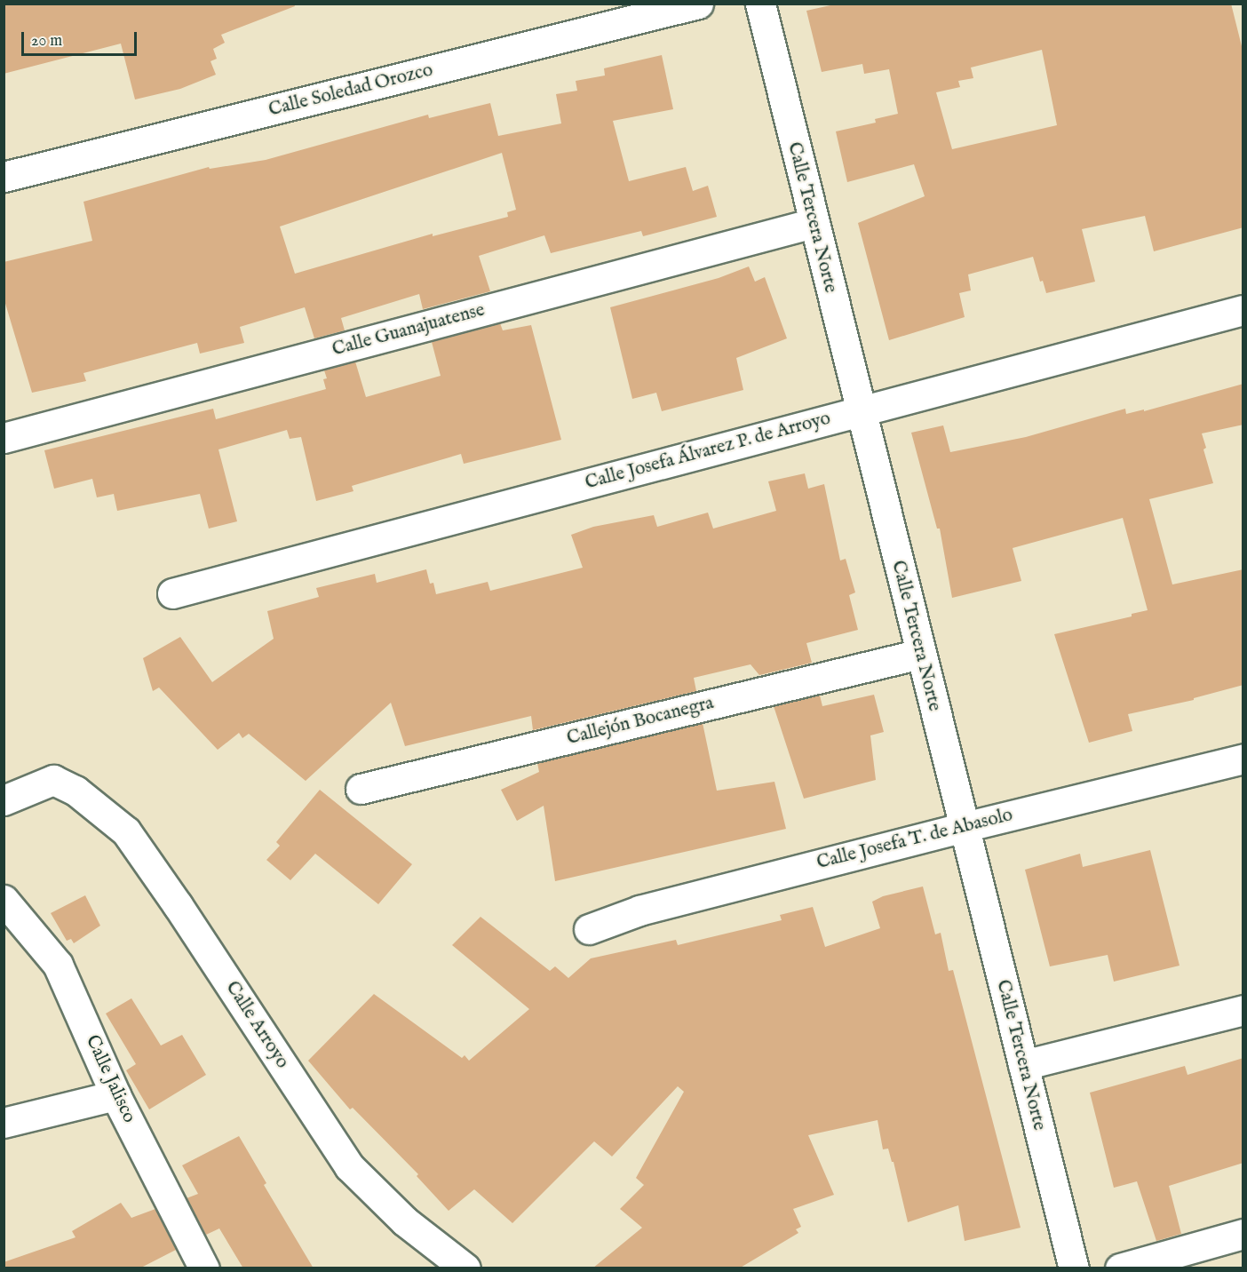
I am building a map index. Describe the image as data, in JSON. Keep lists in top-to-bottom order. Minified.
{"streets":{"street":["Calle Soledad Orozco","Calle Tercera Norte","Calle Guanajuatense","Calle Josefa Álvarez P. de Arroyo","Callejón Bocanegra","Calle Josefa T. de Abasolo","Calle Arroyo","Calle Jalisco"]},"crossings":[["Calle Tercera Norte","Calle Guanajuatense"],["Calle Tercera Norte","Calle Josefa Álvarez P. de Arroyo"],["Calle Tercera Norte","Callejón Bocanegra"],["Calle Tercera Norte","Calle Josefa T. de Abasolo"]],"scale_bar":"20 m"}
